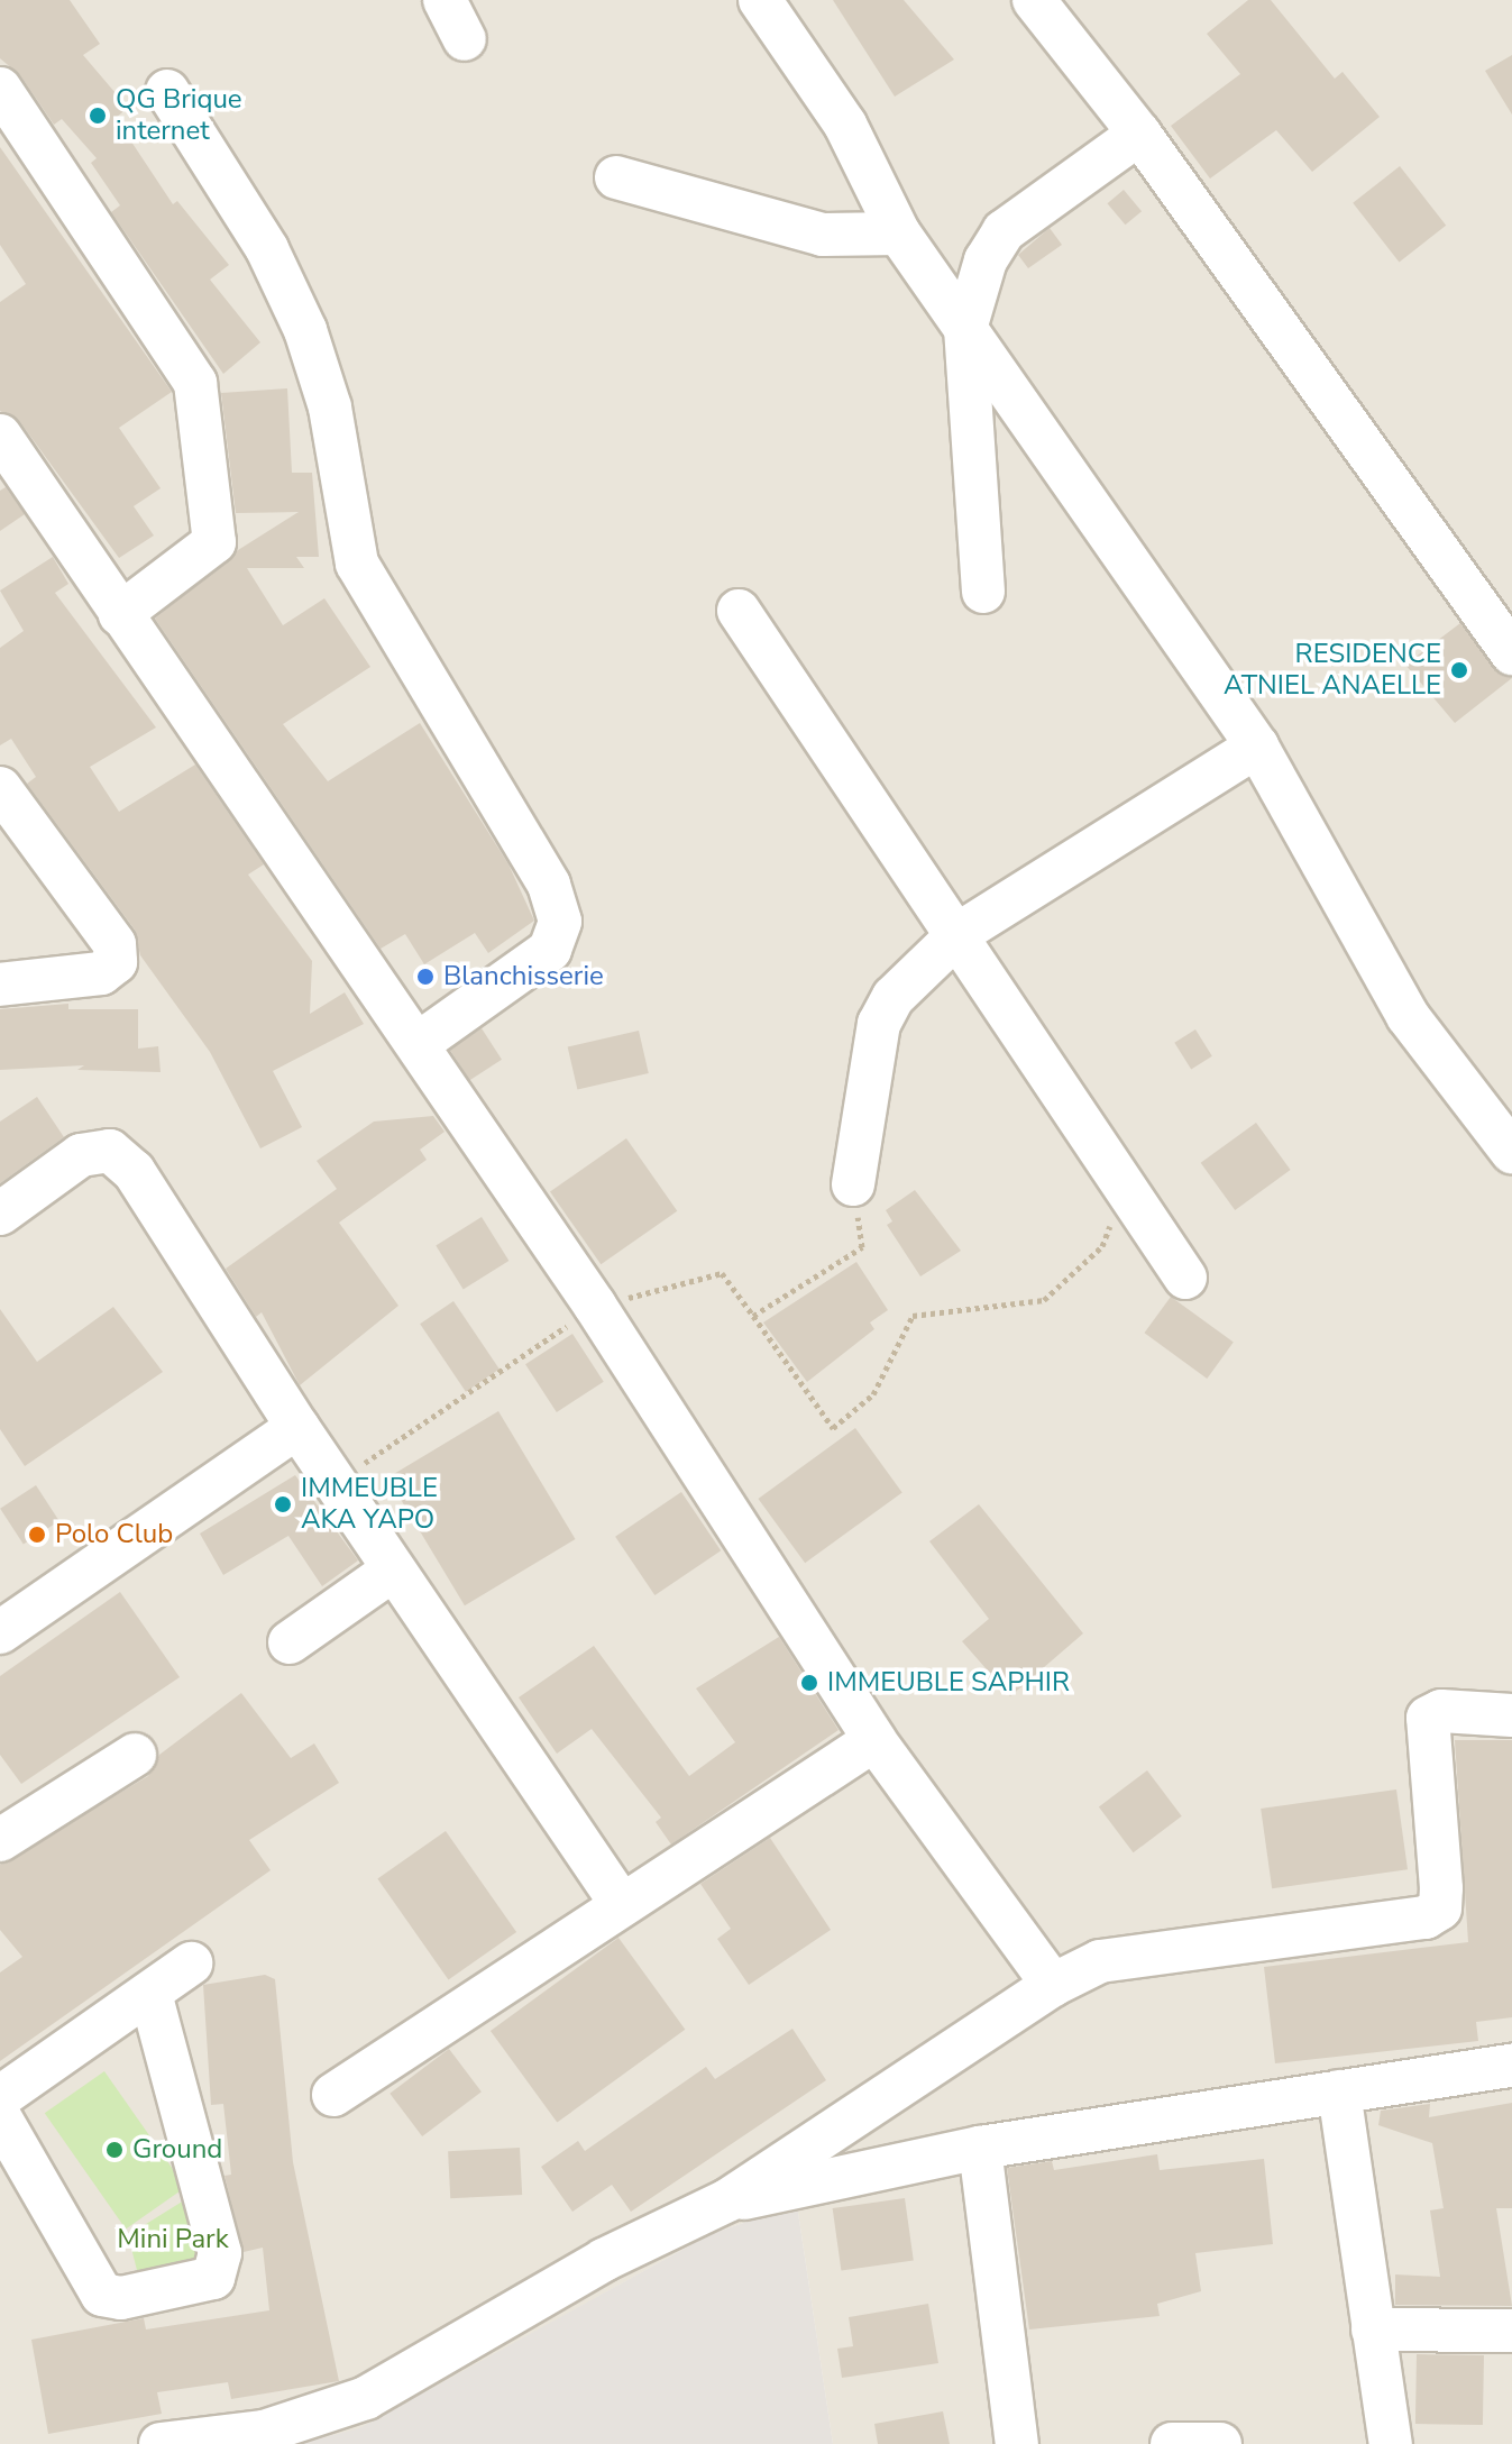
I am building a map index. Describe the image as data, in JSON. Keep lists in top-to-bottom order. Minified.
{"parks":["Mini Park"],"places":["QG Brique internet","RESIDENCE ATNIEL ANAELLE","Blanchisserie","IMMEUBLE AKA YAPO","Polo Club","IMMEUBLE SAPHIR","Ground"]}
